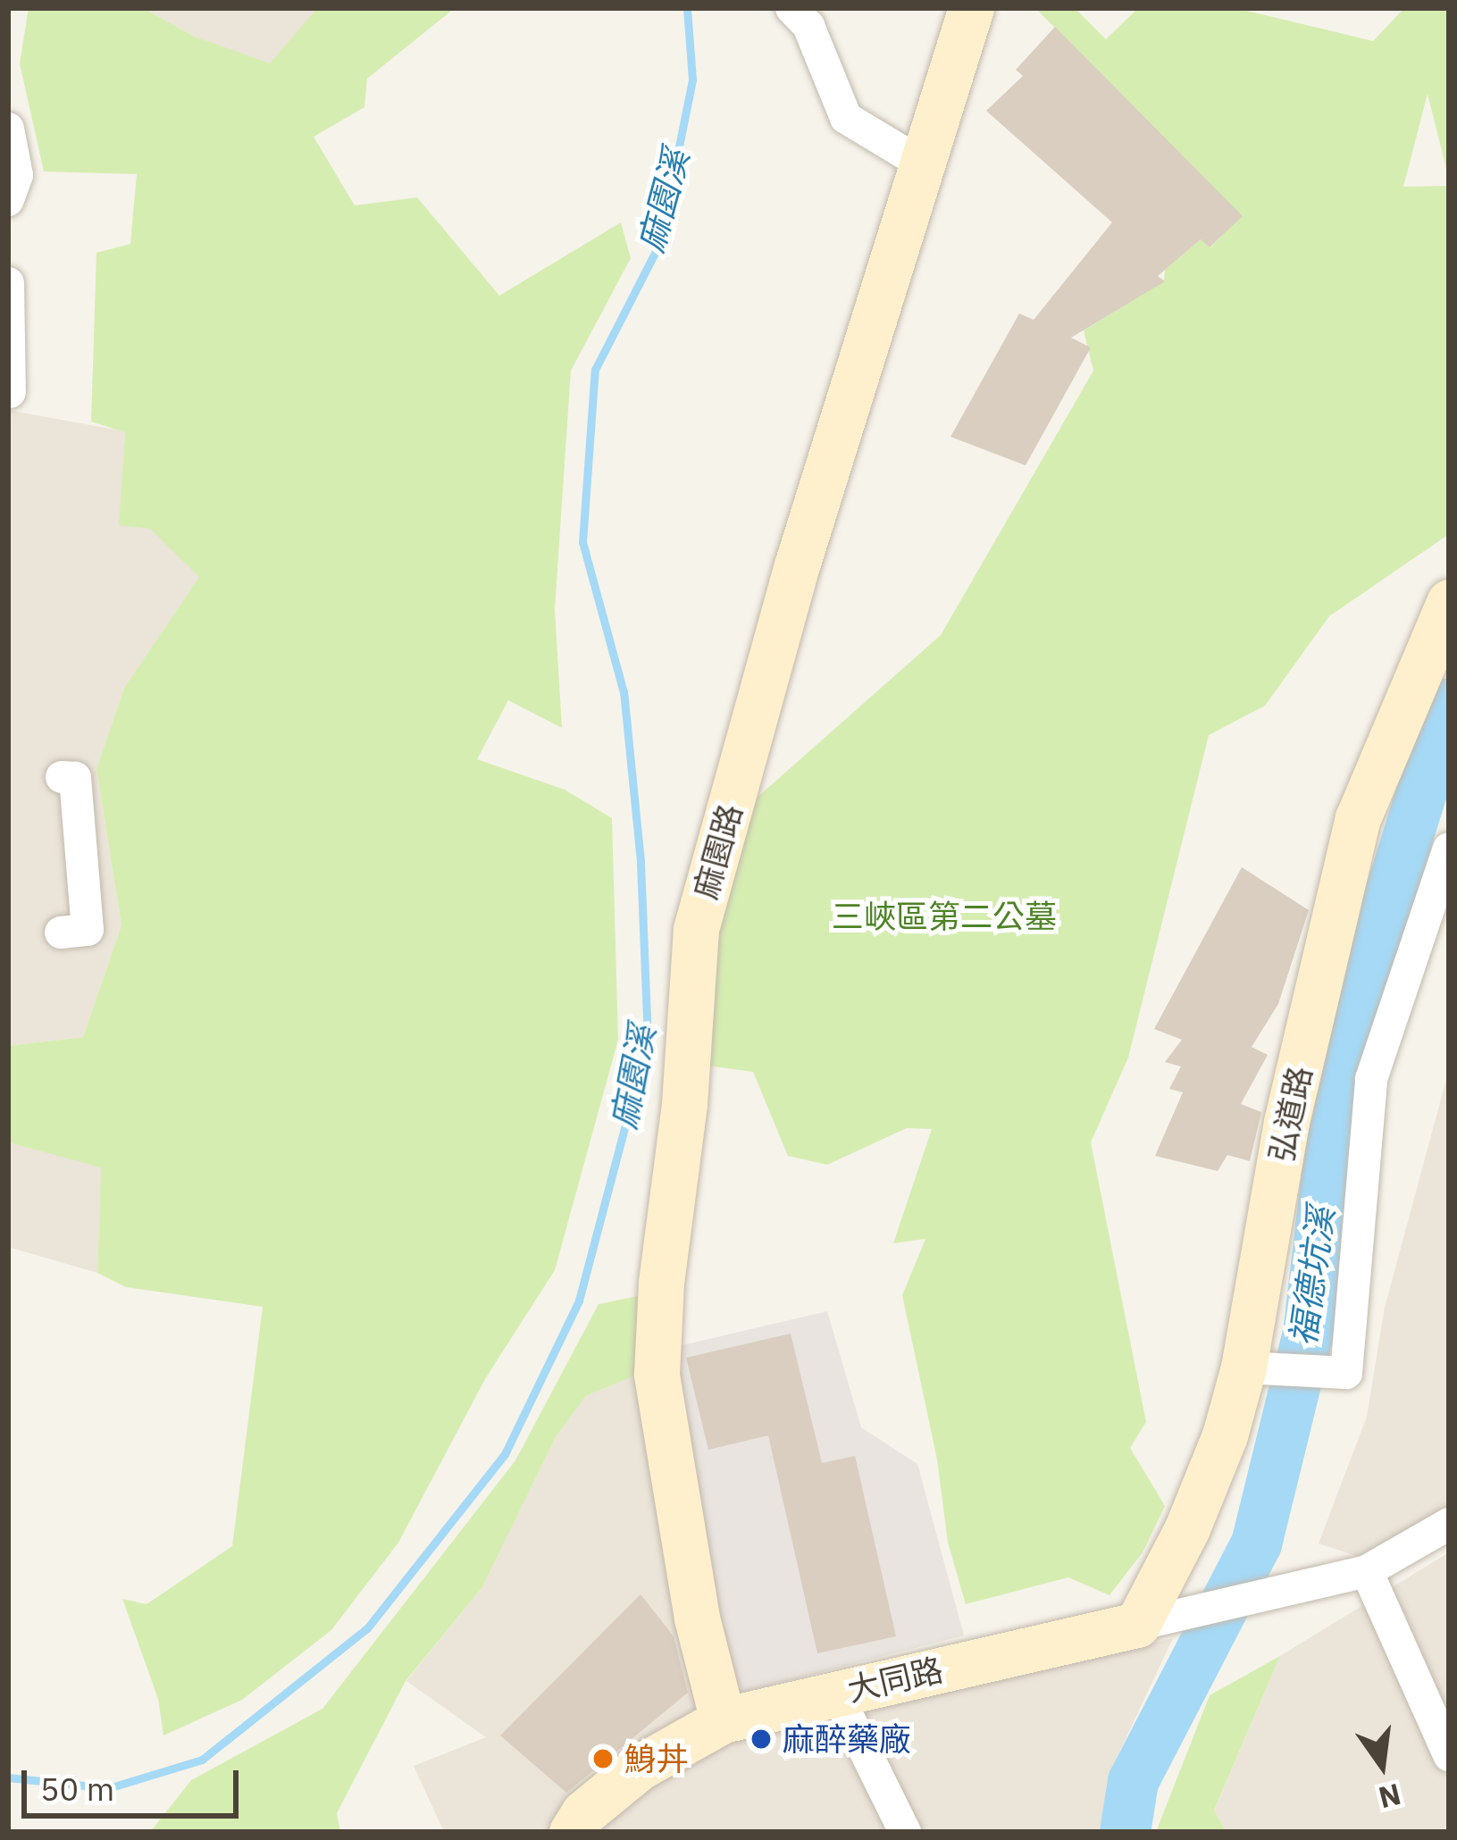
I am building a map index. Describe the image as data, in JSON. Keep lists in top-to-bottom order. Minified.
{"streets":{"street":["麻園路","弘道路","大同路"]},"crossings":[["麻園路","大同路"],["弘道路","大同路"]],"water":["麻園溪","福德坑溪"],"parks":["三峽區第二公墓"],"places":["麻醉藥廠","鯓丼"],"scale_bar":"50 m","north":"bottom"}
